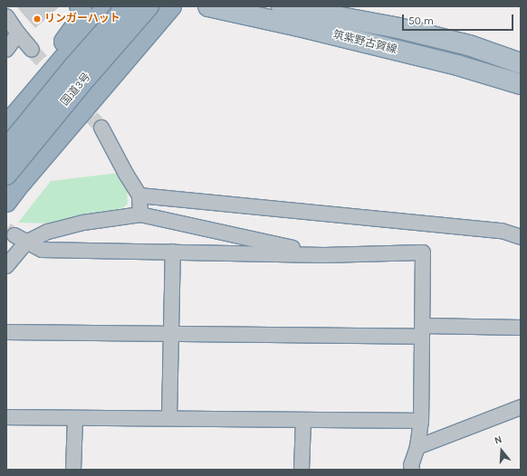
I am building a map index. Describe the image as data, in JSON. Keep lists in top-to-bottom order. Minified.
{"streets":{"highway":["国道3号"],"main road":["筑紫野古賀線"]},"places":["リンガーハット"],"scale_bar":"50 m","north":"top"}
